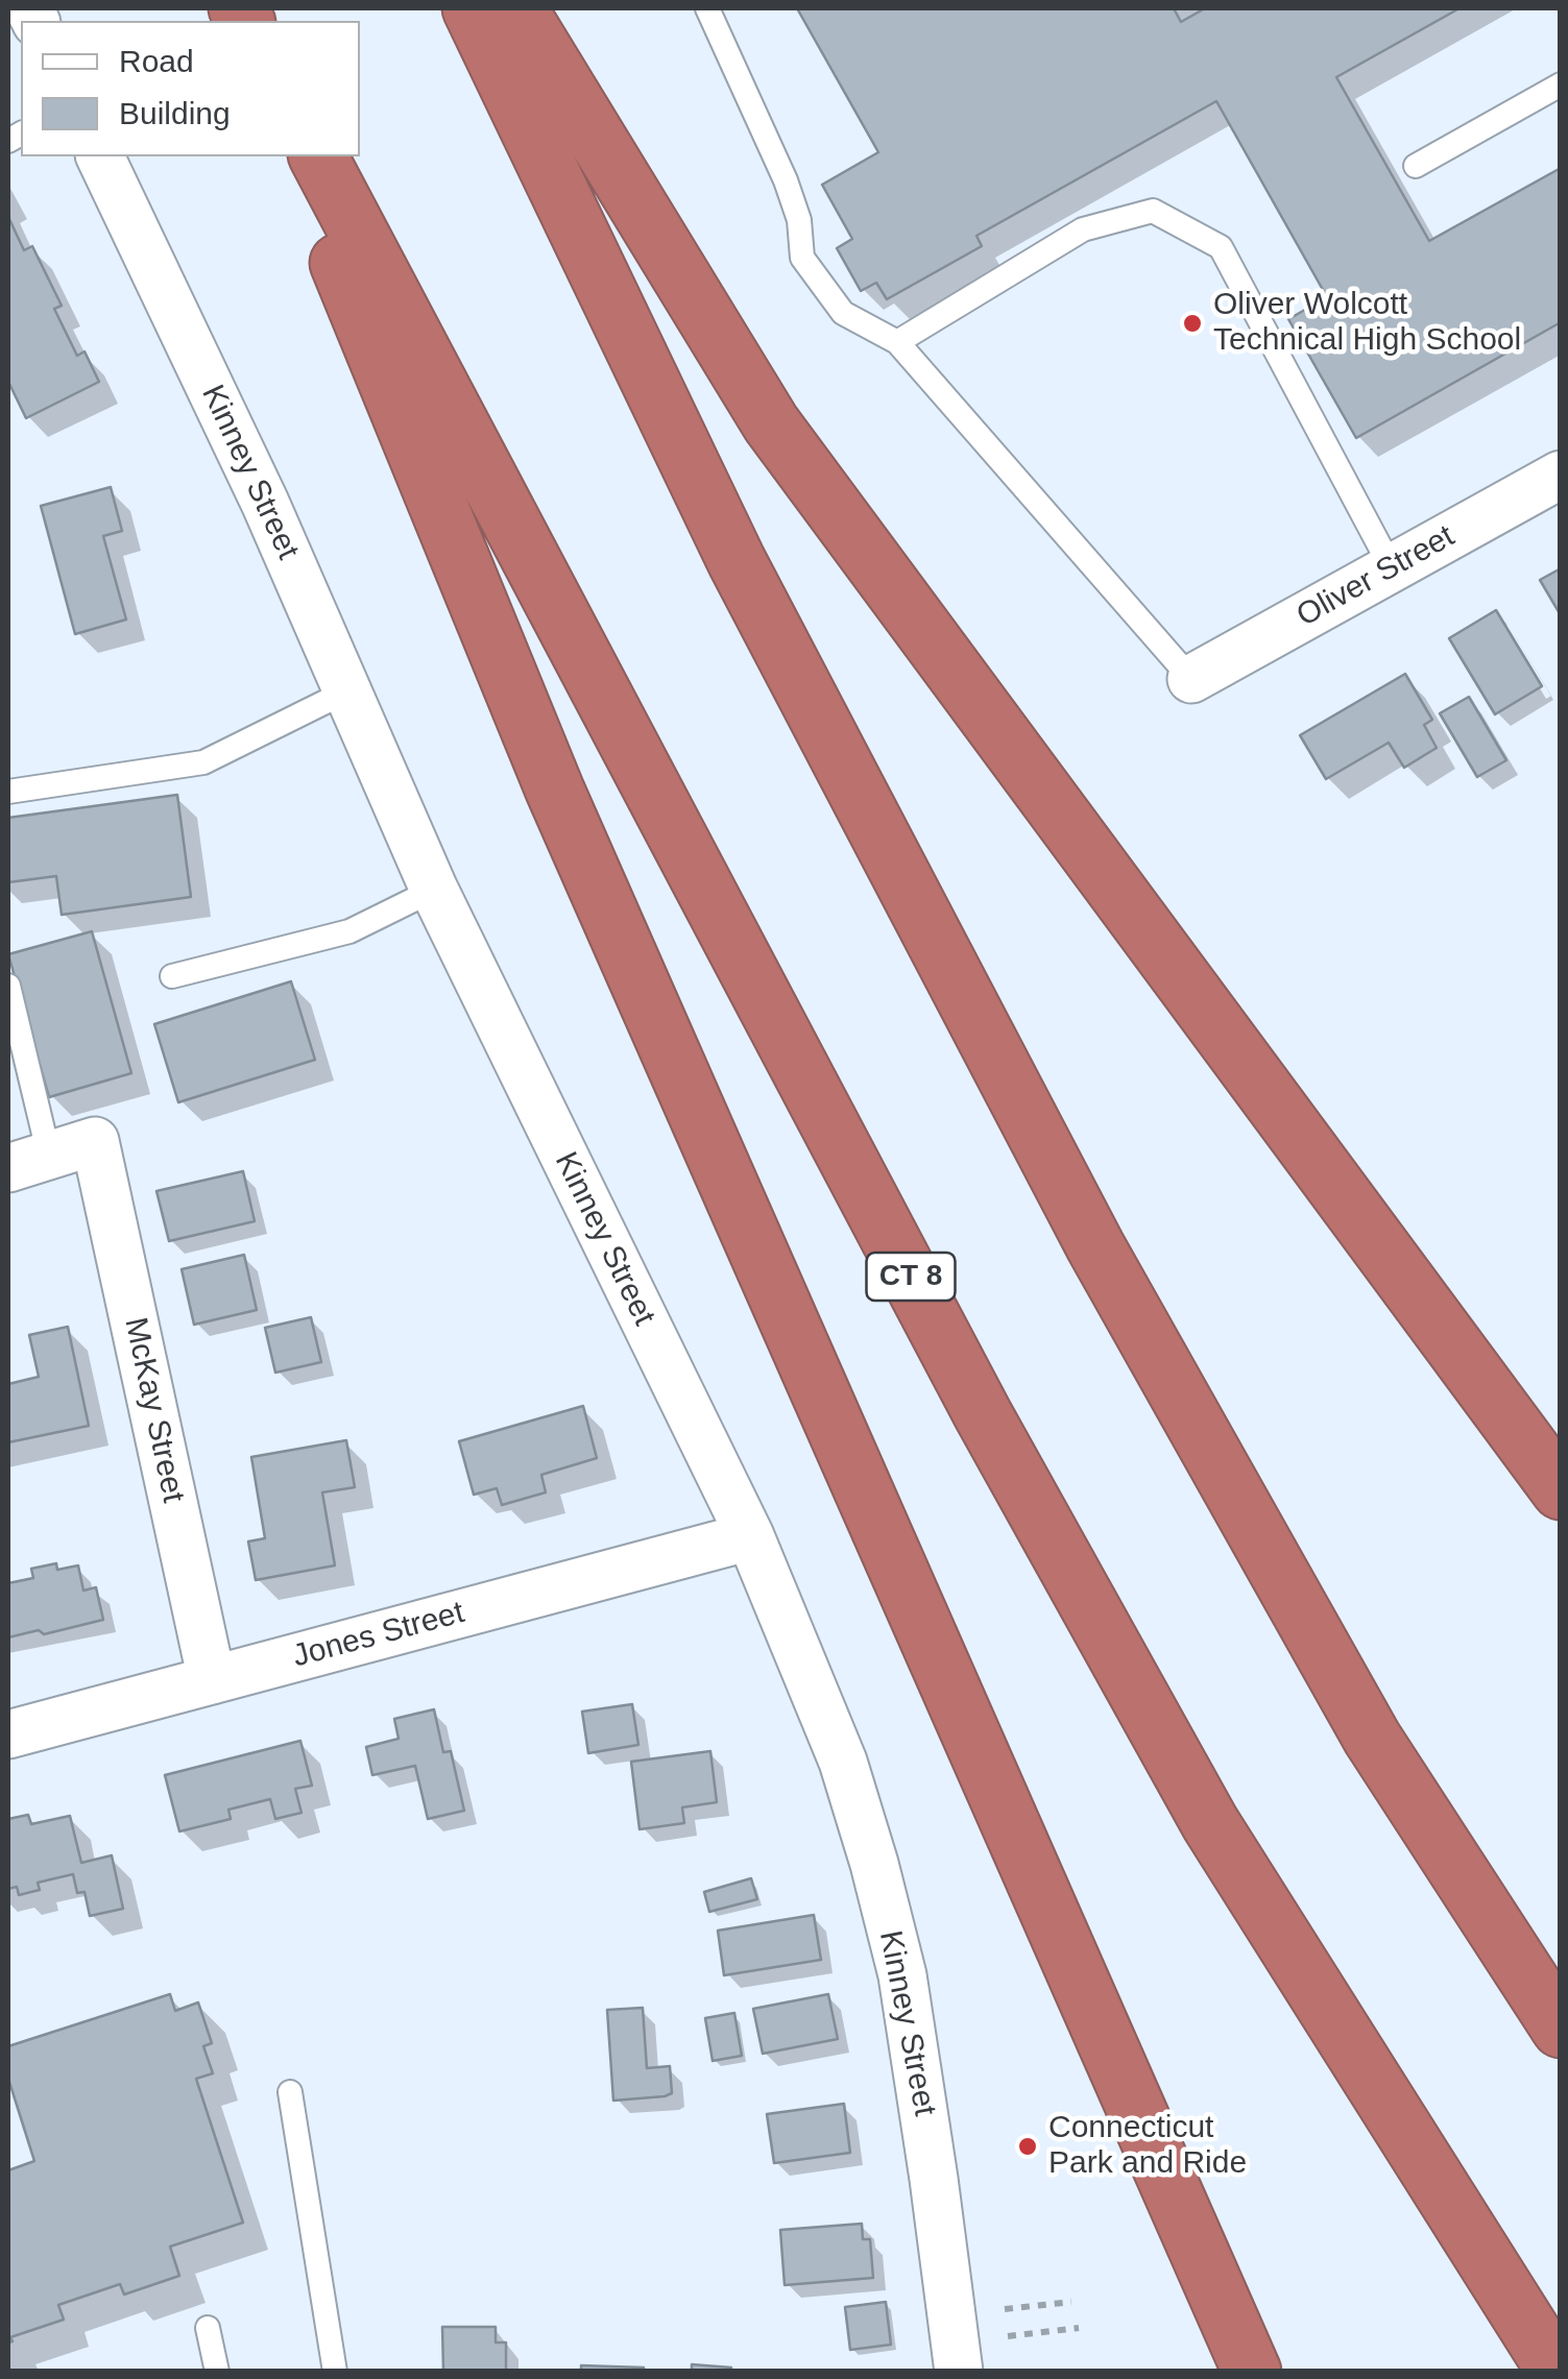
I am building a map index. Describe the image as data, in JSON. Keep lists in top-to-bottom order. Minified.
{"streets":{"highway":["CT 8"],"street":["Kinney Street","Oliver Street","McKay Street","Jones Street"]},"crossings":[["Kinney Street","Jones Street"],["McKay Street","Jones Street"]],"places":["Oliver Wolcott Technical High School","Connecticut Park and Ride"],"legend":["Road","Building"]}
